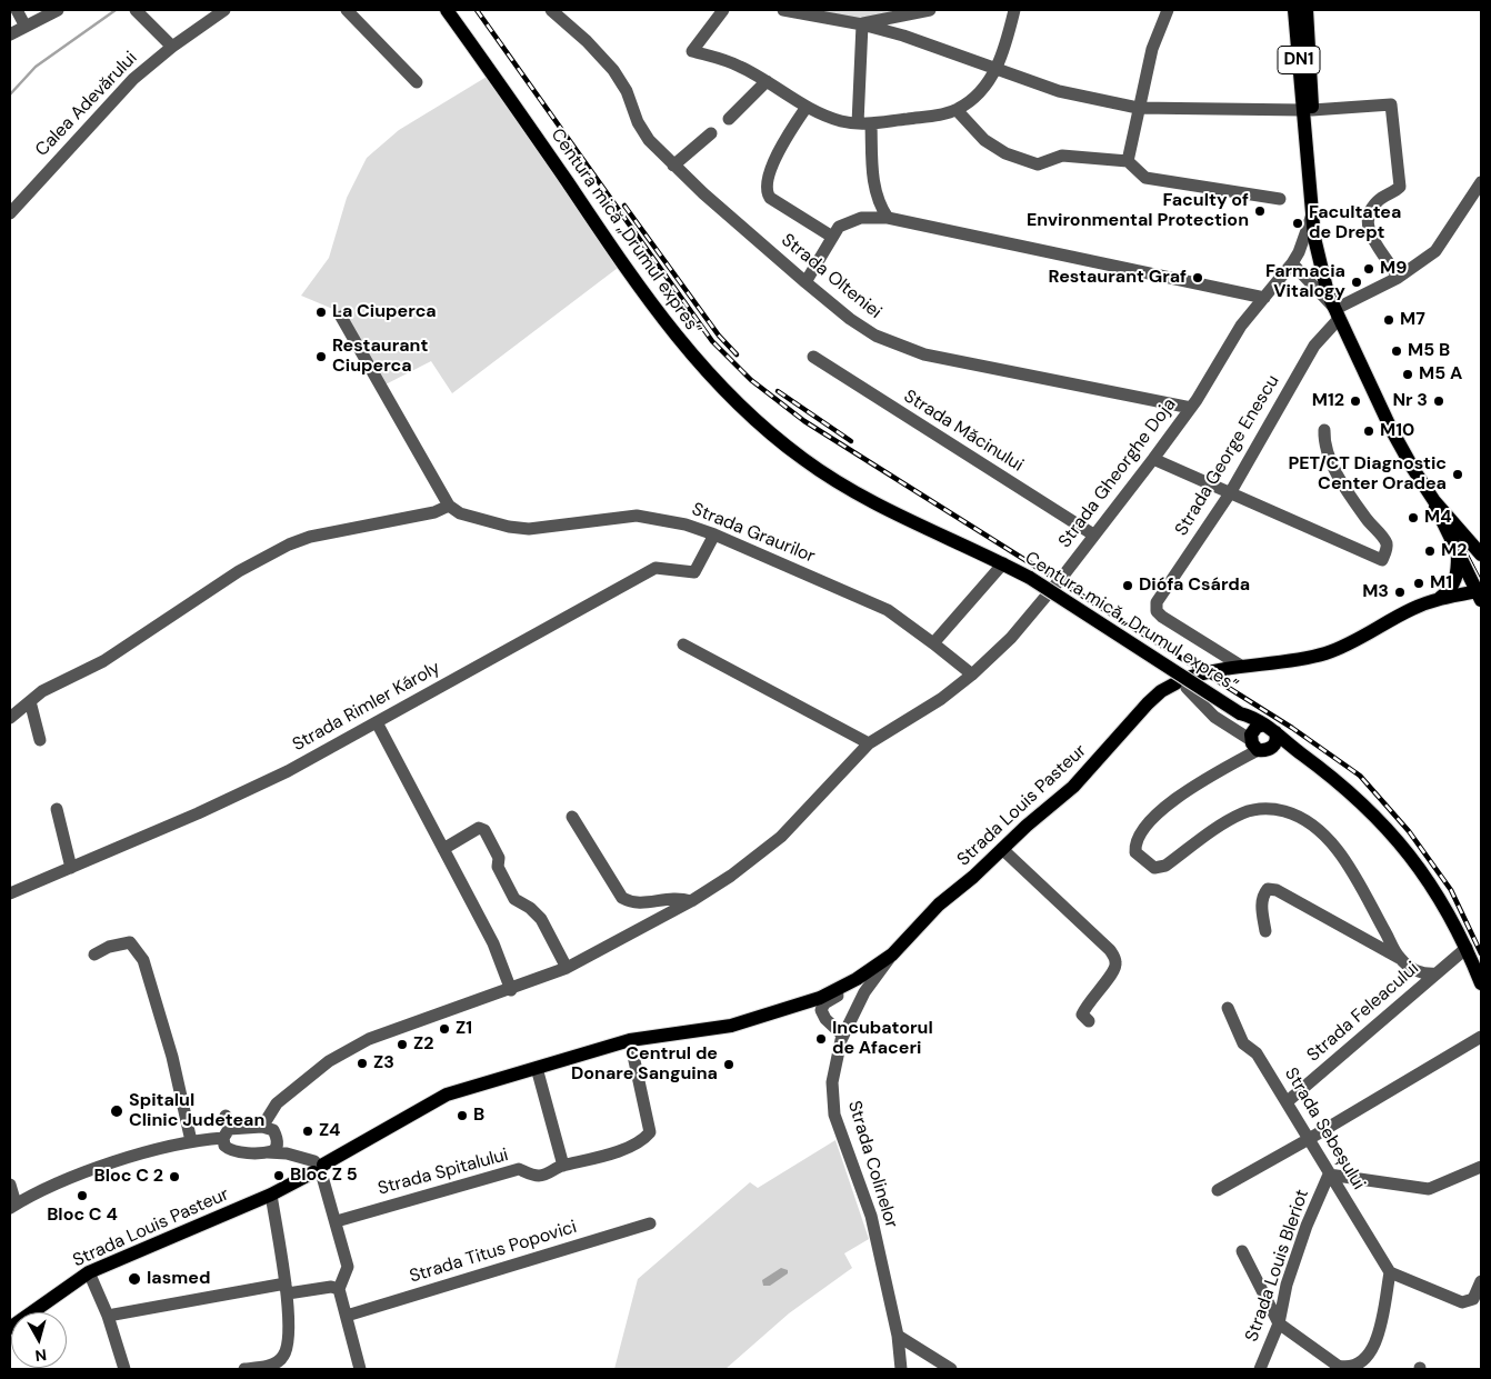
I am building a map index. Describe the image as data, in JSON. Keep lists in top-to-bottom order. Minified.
{"streets":{"main road":["DN1","Centura mică „Drumul expres”","Strada Louis Pasteur"],"street":["Calea Adevărului","Strada Olteniei","Strada Măcinului","Strada George Enescu","Strada Gheorghe Doja","Strada Graurilor","Strada Rimler Károly","Strada Feleacului","Strada Sebeșului","Strada Colinelor","Strada Spitalului","Strada Titus Popovici","Strada Louis Bleriot"]},"crossings":[["DN1","Strada George Enescu"],["DN1","Strada Gheorghe Doja"],["DN1","Strada Louis Pasteur"],["Centura mică „Drumul expres”","Strada Graurilor"],["Centura mică „Drumul expres”","Strada Feleacului"],["Strada Olteniei","Strada Gheorghe Doja"],["Strada Măcinului","Strada Gheorghe Doja"],["Strada George Enescu","Strada Louis Pasteur"],["Strada Gheorghe Doja","Strada Graurilor"],["Strada Graurilor","Strada Rimler Károly"],["Strada Louis Pasteur","Strada Colinelor"],["Strada Louis Pasteur","Strada Spitalului"],["Strada Feleacului","Strada Sebeșului"],["Strada Sebeșului","Strada Louis Bleriot"]],"places":["Faculty of Environmental Protection","Facultatea de Drept","M9","Restaurant Graf","Farmacia Vitalogy","La Ciuperca","M7","M5 B","Restaurant Ciuperca","M5 A","M12","Nr 3","M10","PET/CT Diagnostic Center Oradea","M4","M2","M1","Diófa Csárda","M3","Z1","Incubatorul de Afaceri","Z2","Z3","Centrul de Donare Sanguina","Spitalul Clinic Judetean","B","Z4","Bloc Z 5","Bloc C 2","Bloc C 4","Iasmed"],"north":"bottom"}
